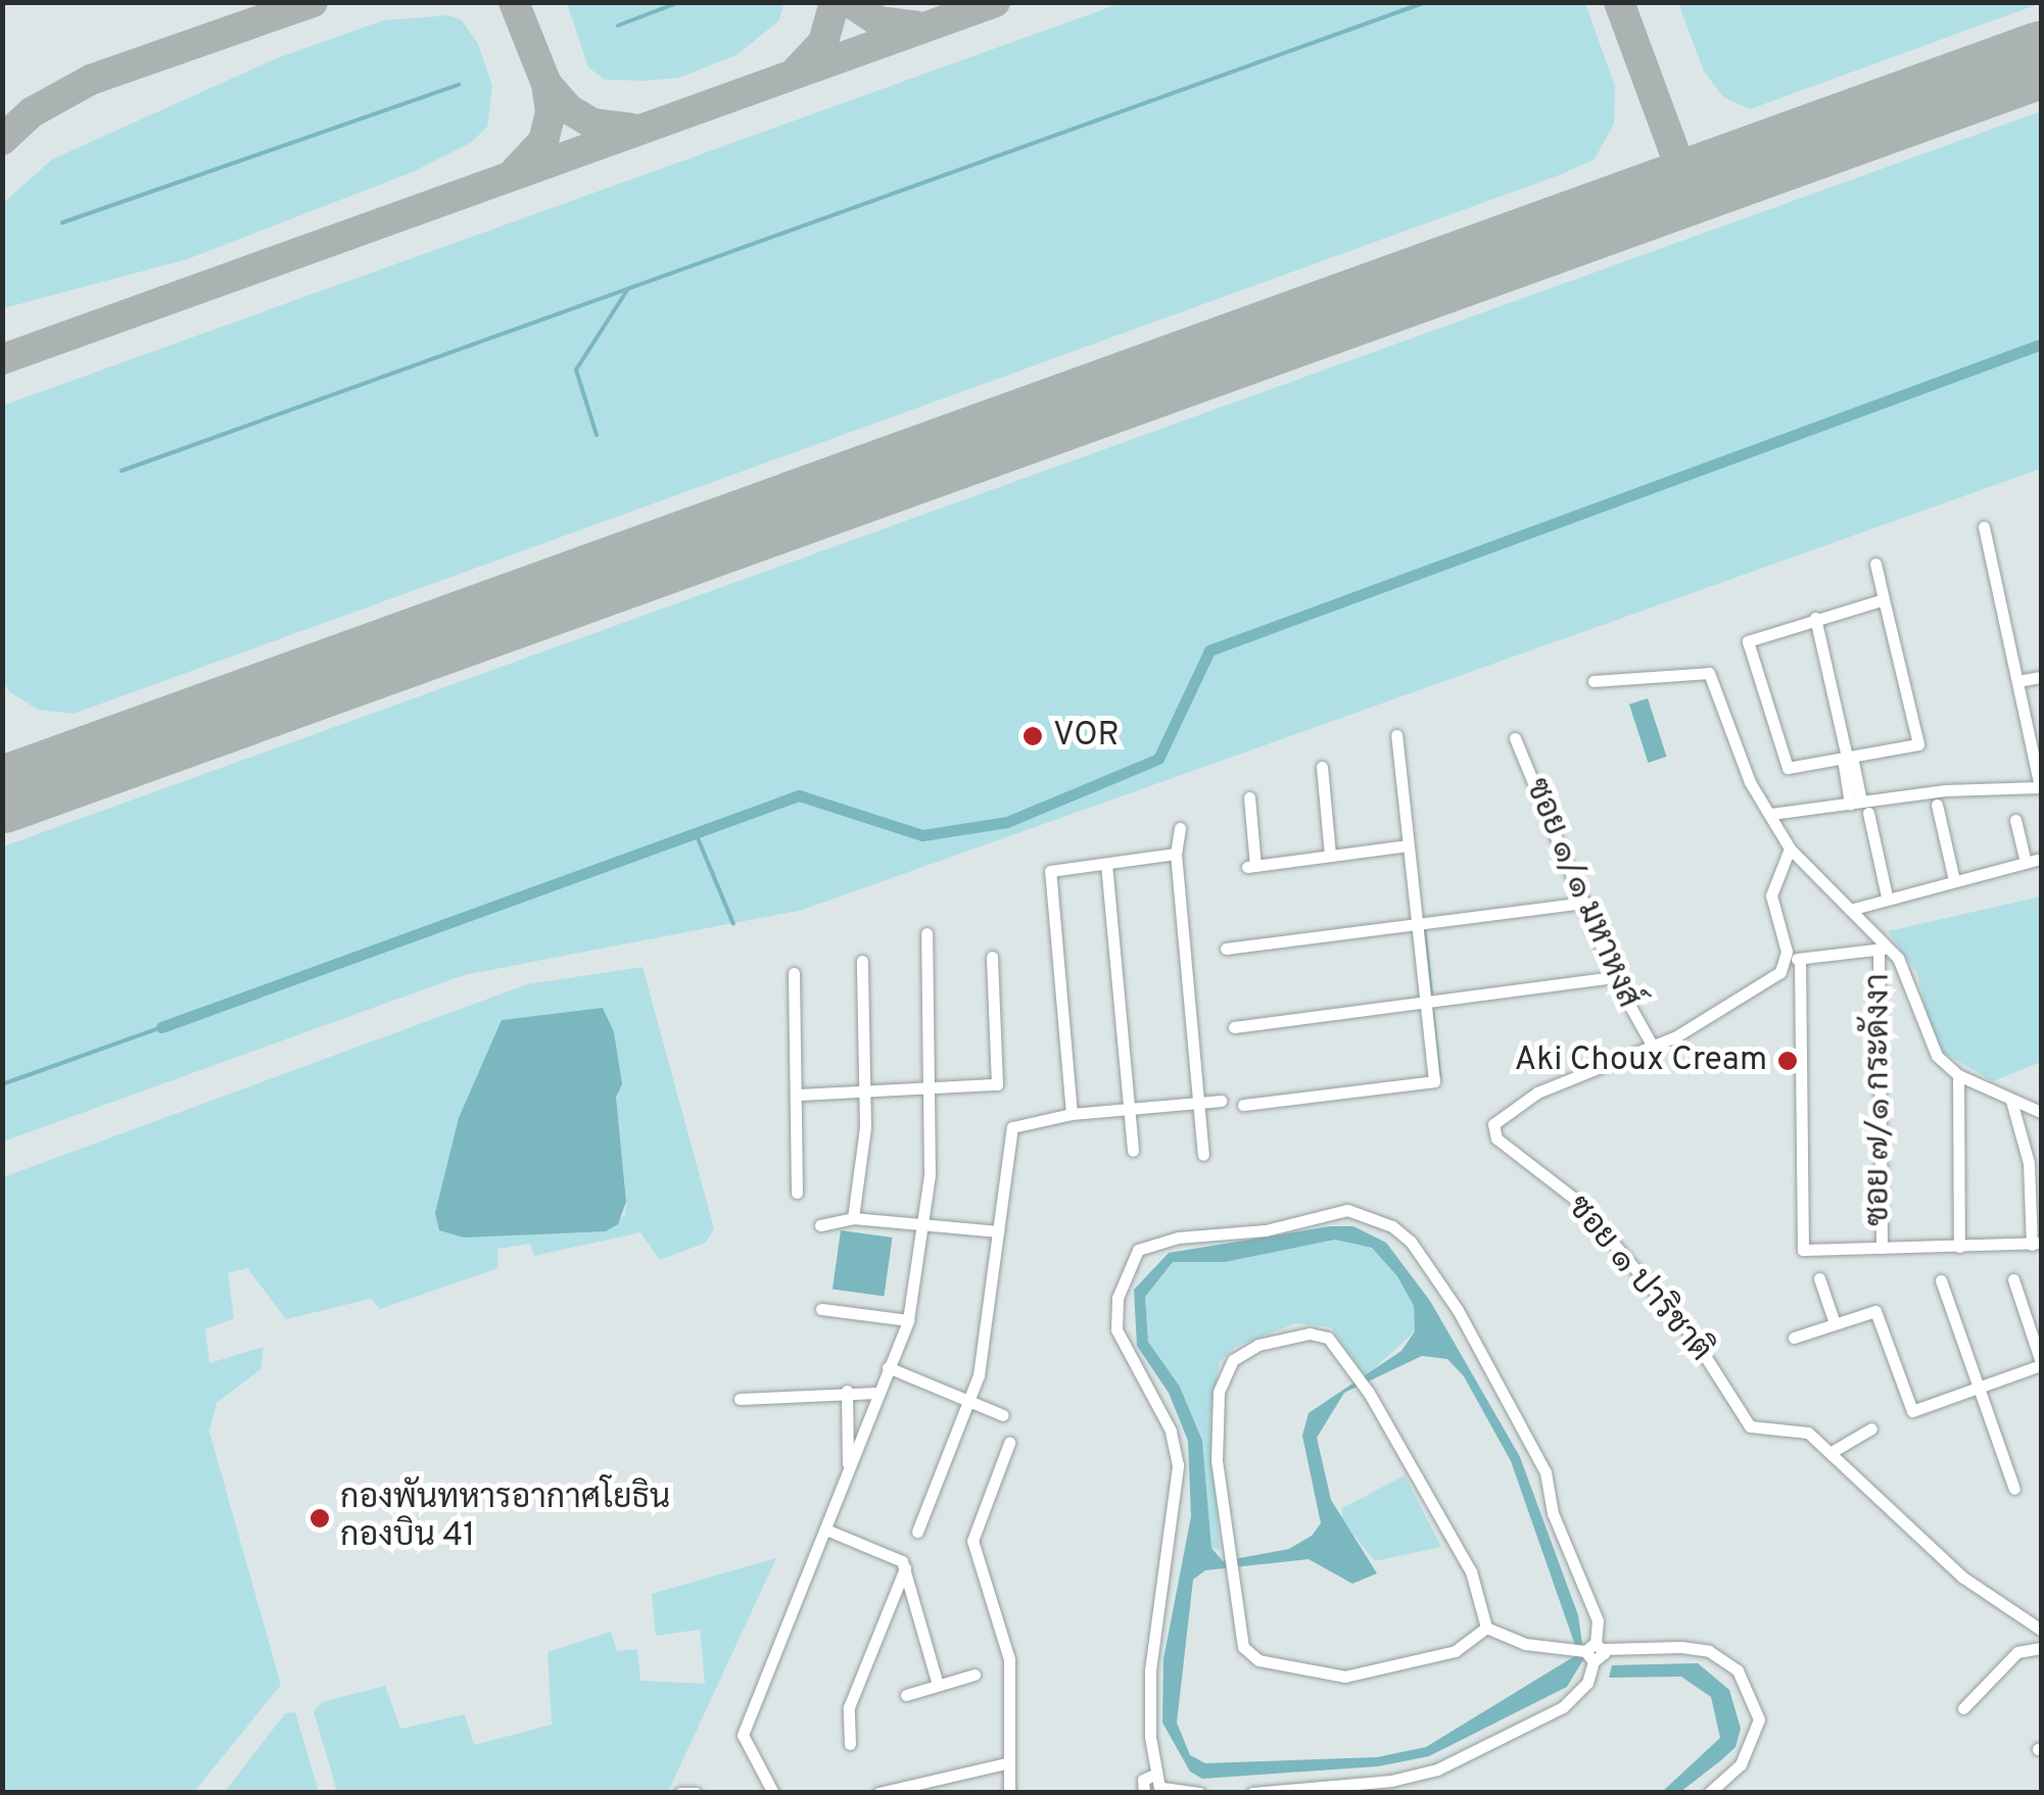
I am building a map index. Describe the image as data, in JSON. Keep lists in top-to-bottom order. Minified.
{"streets":{"street":["ซอย ๑/๑ มหาหงส์","ซอย ๗/๑ กระดังงา","ซอย ๑ ปาริชาติ"]},"crossings":[["ซอย ๑/๑ มหาหงส์","ซอย ๑ ปาริชาติ"]],"places":["VOR","Aki Choux Cream","กองพันทหารอากาศโยธิน กองบิน 41"]}
